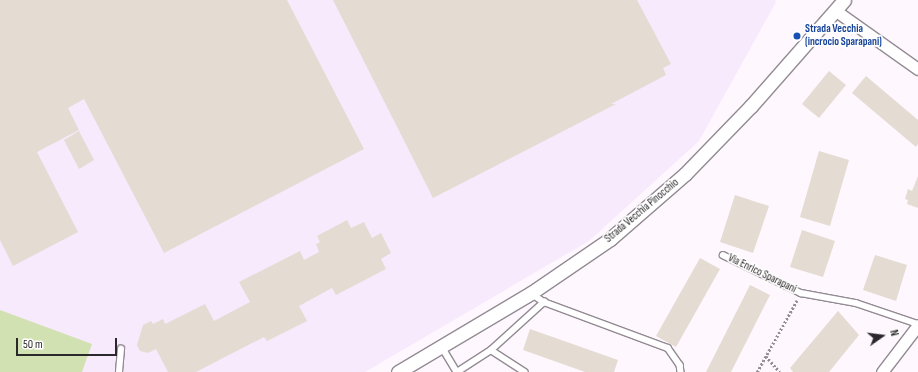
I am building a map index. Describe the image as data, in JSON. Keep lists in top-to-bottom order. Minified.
{"streets":{"street":["Strada Vecchia Pinocchio","Via Enrico Sparapani"]},"places":["Strada Vecchia (incrocio Sparapani)"],"scale_bar":"50 m","north":"right"}
